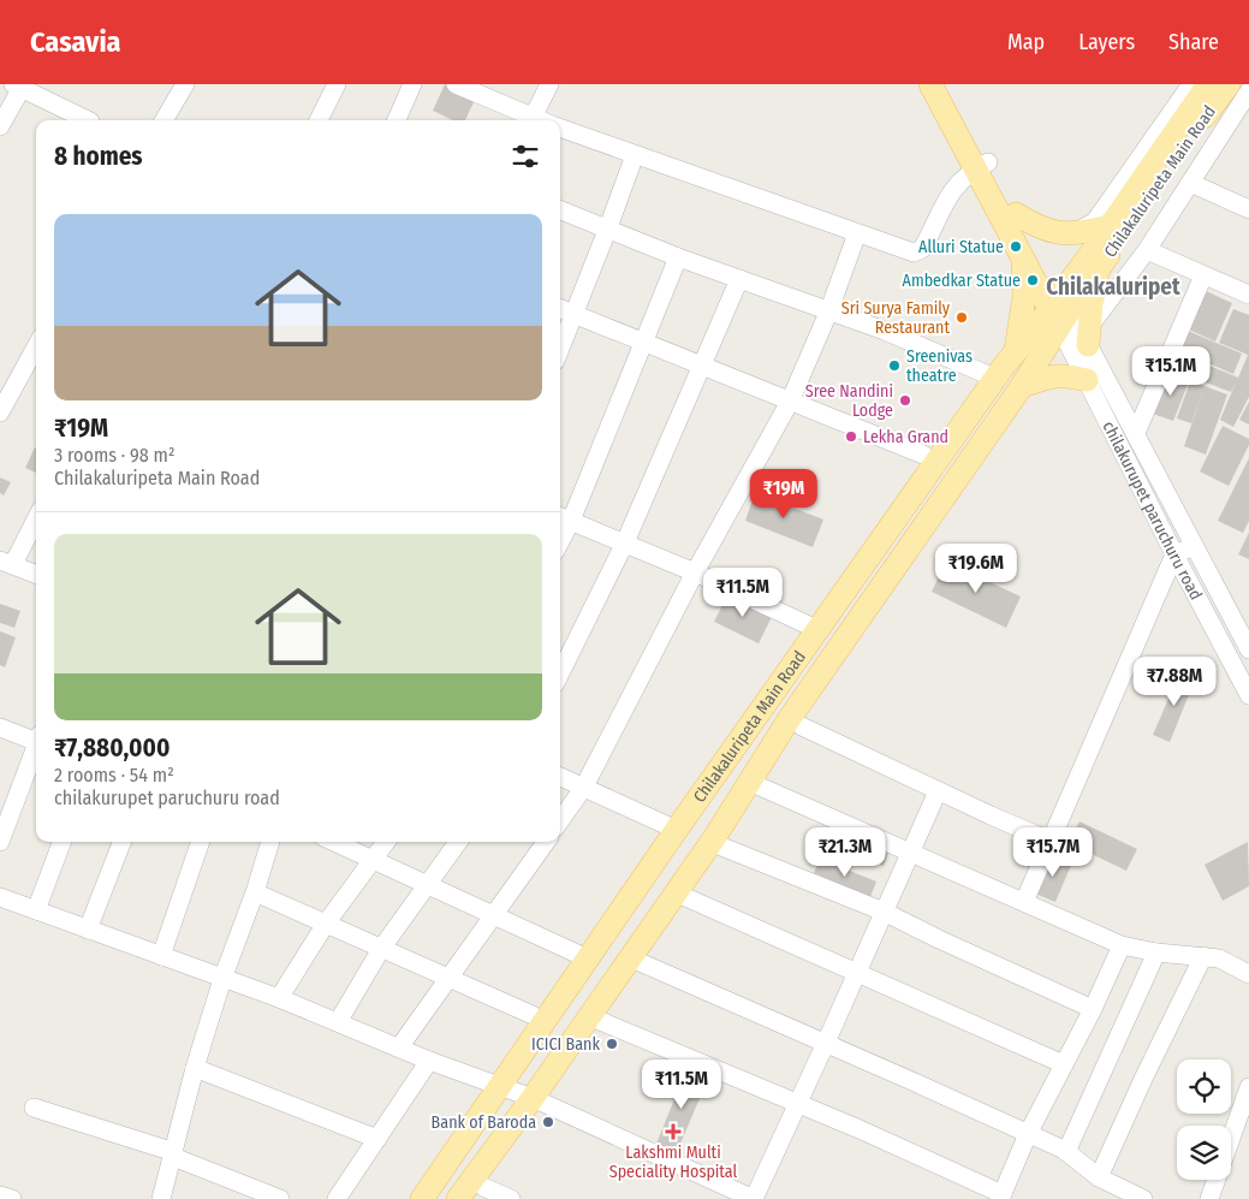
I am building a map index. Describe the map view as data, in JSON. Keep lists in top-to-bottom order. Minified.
{"streets":{"main road":["Chilakaluripeta Main Road"],"street":["chilakurupet paruchuru road"]},"crossings":[["Chilakaluripeta Main Road","chilakurupet paruchuru road"]],"districts":["Chilakaluripet"],"places":{"other":["Alluri Statue","Ambedkar Statue","Sri Surya Family Restaurant","Sreenivas theatre","Sree Nandini Lodge","Lekha Grand","ICICI Bank","Bank of Baroda"],"health":["Lakshmi Multi Speciality Hospital"]},"page":{"header":"Casavia","nav":["Map","Layers","Share"],"heading":"8 homes","list":[{"name":"₹19M","note":"3 rooms · 98 m² · Chilakaluripeta Main Road"},{"name":"₹7,880,000","note":"2 rooms · 54 m² · chilakurupet paruchuru road"}],"price":["₹15.1M","₹19M","₹19.6M","₹11.5M","₹7.88M","₹21.3M","₹15.7M","₹11.5M"]}}
